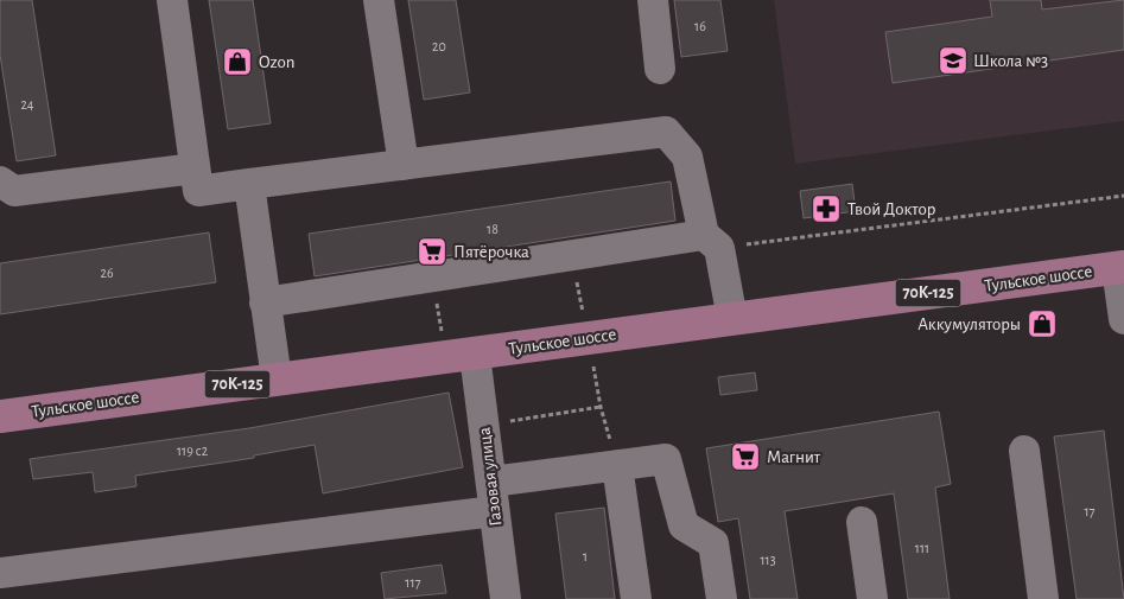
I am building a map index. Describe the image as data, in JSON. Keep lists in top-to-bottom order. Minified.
{"streets":{"main road":["Тульское шоссе","70К-125"],"street":["Газовая улица"]},"crossings":[["Тульское шоссе","Газовая улица"]],"places":{"school or university":["Школа №3"],"shop":["Ozon","Аккумуляторы"],"pharmacy":["Твой Доктор"],"supermarket":["Пятёрочка","Магнит"]},"house_numbers":["16","20","24","18","26","119 с2","17","111","1","113","117"]}
